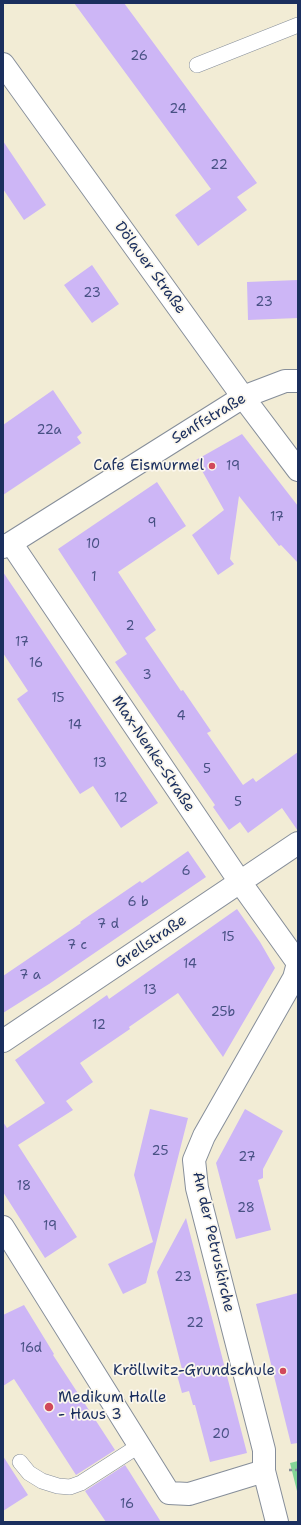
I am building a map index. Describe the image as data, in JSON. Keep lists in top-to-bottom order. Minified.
{"streets":{"street":["Dölauer Straße","Senffstraße","Max-Nenke-Straße","Grellstraße","An der Petruskirche"]},"crossings":[["Dölauer Straße","Senffstraße"],["Senffstraße","Max-Nenke-Straße"],["Max-Nenke-Straße","Grellstraße"],["Max-Nenke-Straße","An der Petruskirche"]],"places":["Cafe Eismurmel","Kröllwitz-Grundschule","Medikum Halle - Haus 3"],"house_numbers":["26","24","22","23","23","22a","19","17","9","10","1","2","17","16","3","15","4","14","13","5","12","5","6","6 b","7 d","15","7 c","14","7 a","13","25b","12","25","27","18","28","19","23","22","16d","20","16"]}
